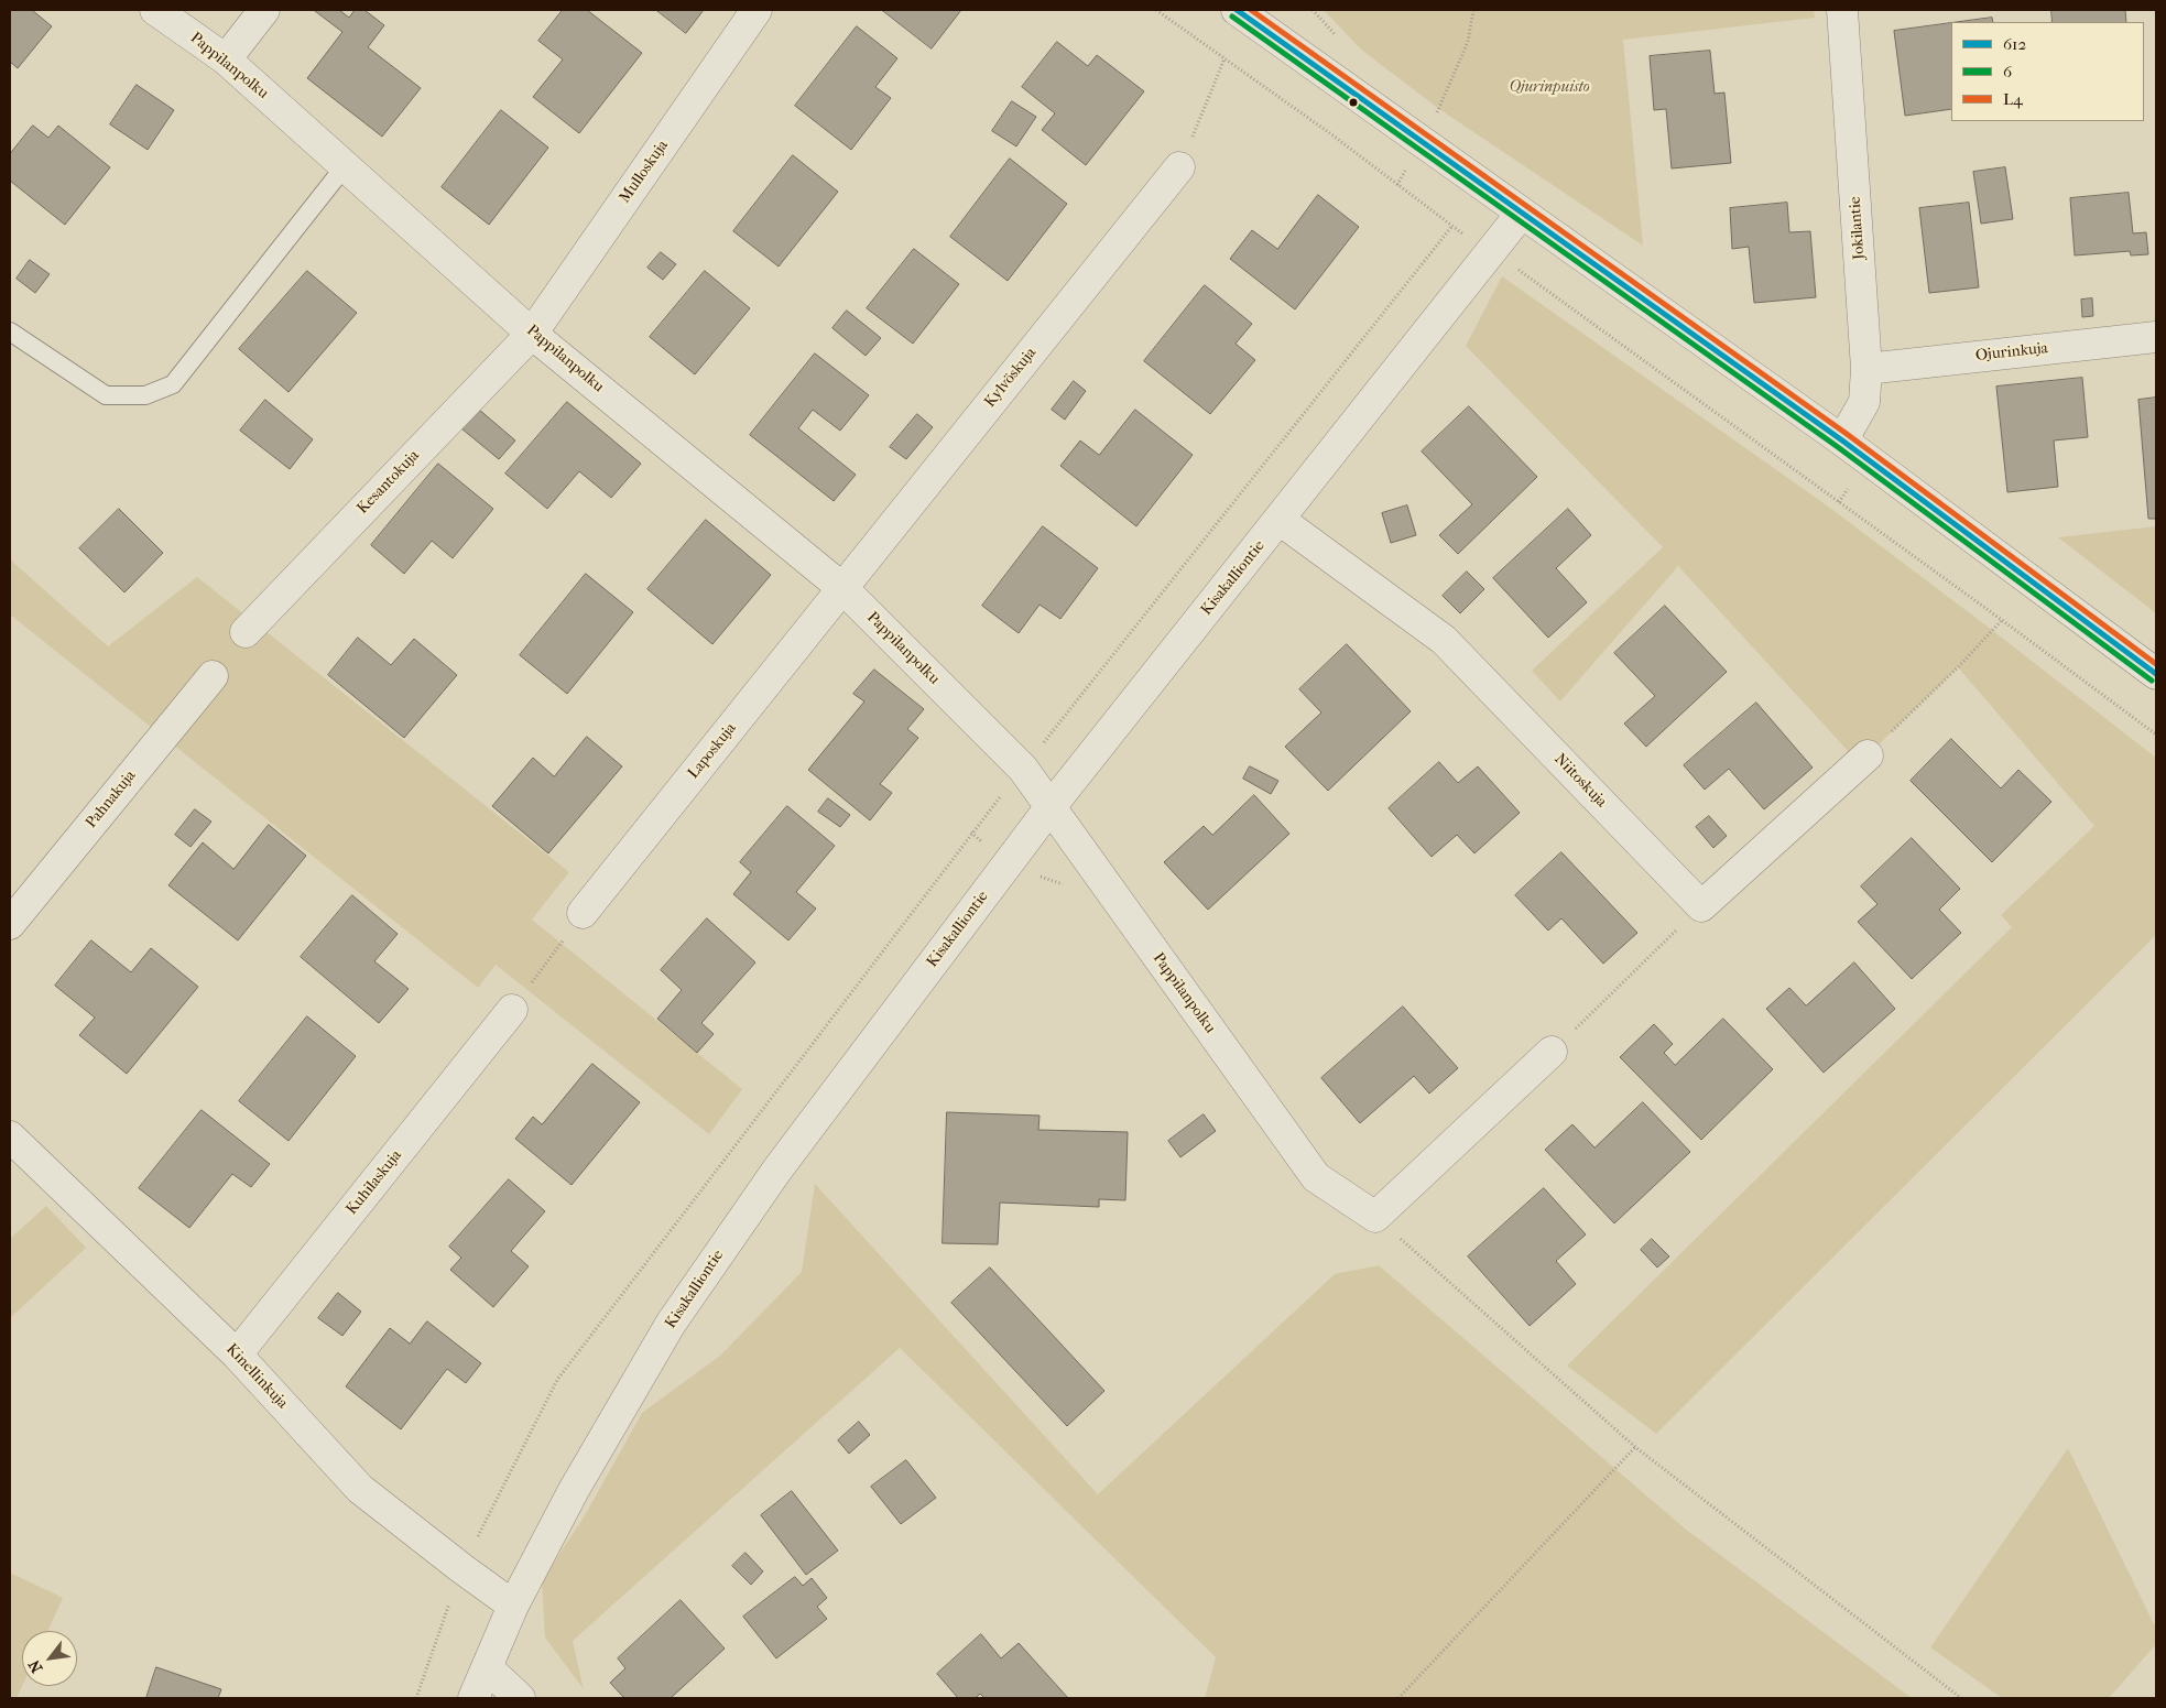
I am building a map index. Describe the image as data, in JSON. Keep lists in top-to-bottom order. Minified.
{"streets":{"street":["Pappilanpolku","Mulloskuja","Jokilantie","Ojurinkuja","Kylvöskuja","Kesantokuja","Kisakalliontie","Laposkuja","Niitoskuja","Pahnakuja","Kuhilaskuja","Kinellinkuja"]},"crossings":[["Pappilanpolku","Mulloskuja"],["Pappilanpolku","Kylvöskuja"],["Pappilanpolku","Kesantokuja"],["Pappilanpolku","Kisakalliontie"],["Pappilanpolku","Laposkuja"],["Mulloskuja","Kesantokuja"],["Jokilantie","Ojurinkuja"],["Kylvöskuja","Laposkuja"],["Kisakalliontie","Niitoskuja"],["Kisakalliontie","Kinellinkuja"],["Kuhilaskuja","Kinellinkuja"]],"parks":["Ojurinpuisto"],"lines":["transit line 612","transit line L4","transit line 6"],"legend":["612","6","L4"],"north":"bottom left"}
